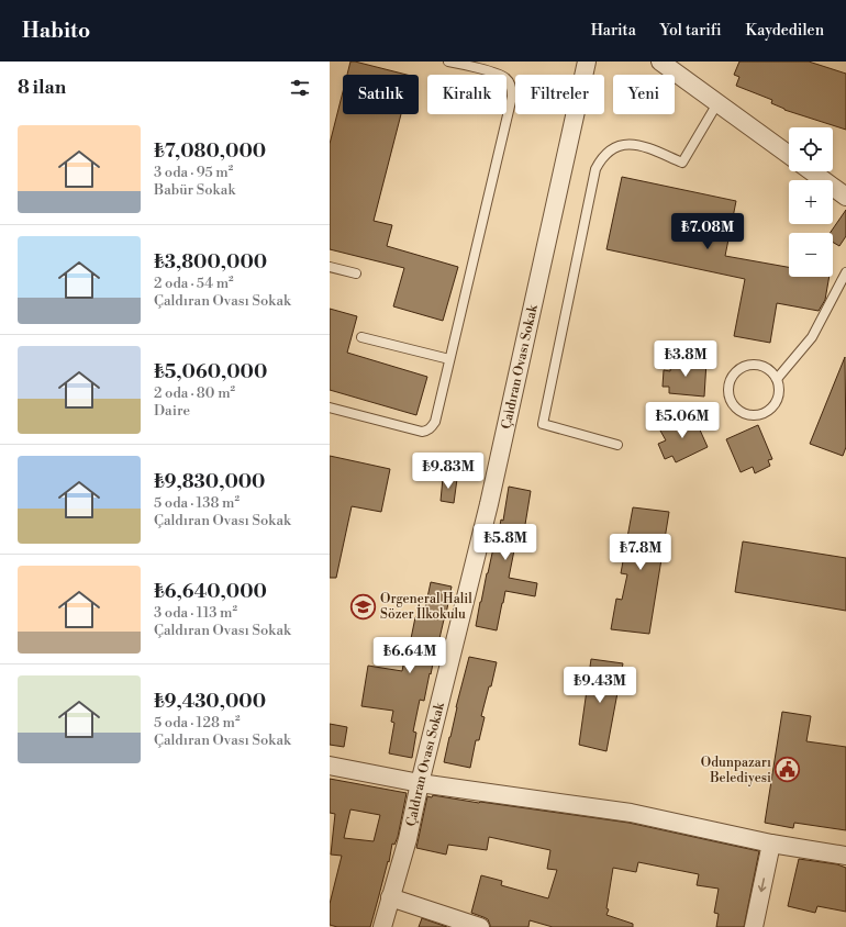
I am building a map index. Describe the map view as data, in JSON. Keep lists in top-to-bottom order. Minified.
{"streets":{"street":["Çaldıran Ovası Sokak"]},"places":{"school or university":["Orgeneral Halil Sözer İlkokulu"],"public building":["Odunpazarı Belediyesi"]},"page":{"header":"Habito","nav":["Harita","Yol tarifi","Kaydedilen"],"heading":"8 ilan","chip":["Satılık","Kiralık","Filtreler","Yeni"],"list":[{"name":"₺7,080,000","note":"3 oda · 95 m² · Babür Sokak"},{"name":"₺3,800,000","note":"2 oda · 54 m² · Çaldıran Ovası Sokak"},{"name":"₺5,060,000","note":"2 oda · 80 m² · Daire"},{"name":"₺9,830,000","note":"5 oda · 138 m² · Çaldıran Ovası Sokak"},{"name":"₺6,640,000","note":"3 oda · 113 m² · Çaldıran Ovası Sokak"},{"name":"₺9,430,000","note":"5 oda · 128 m² · Çaldıran Ovası Sokak"}],"map_buttons":["+","−"],"price":["₺7.08M","₺3.8M","₺5.06M","₺9.83M","₺5.8M","₺7.8M","₺6.64M","₺9.43M"]}}
